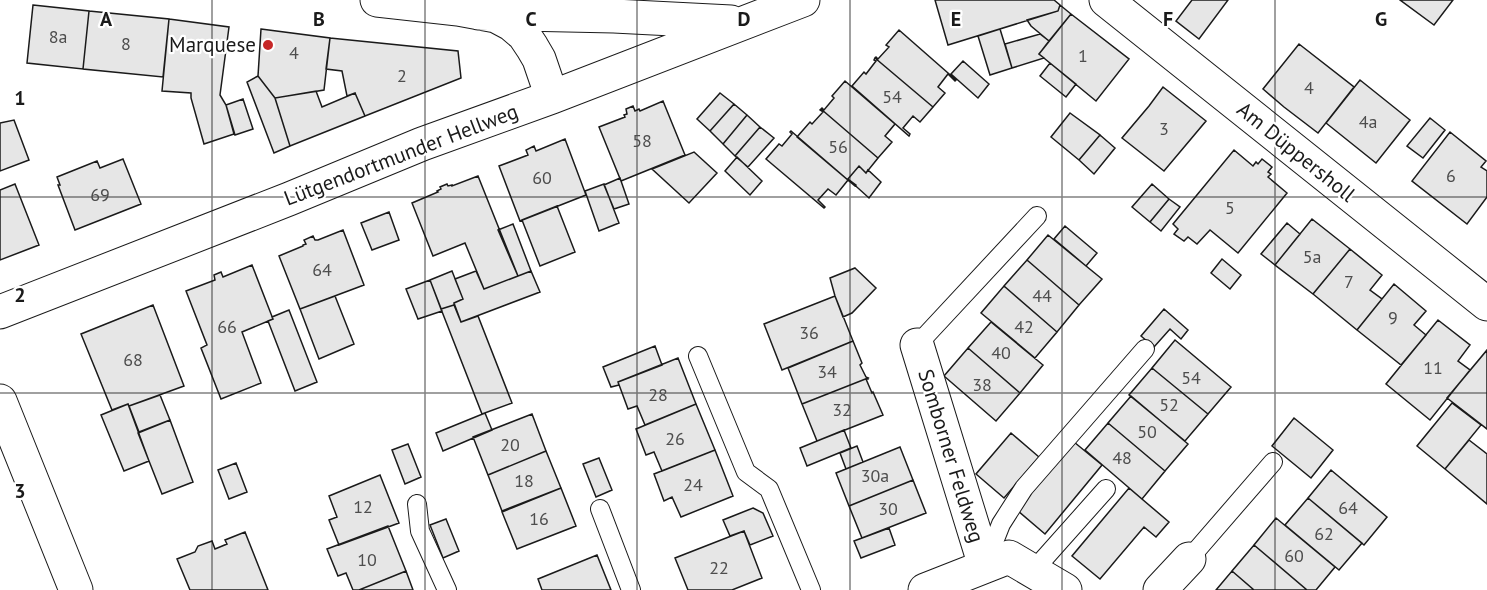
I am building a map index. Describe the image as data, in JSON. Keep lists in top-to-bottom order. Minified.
{"streets":{"street":["Am Düppersholl","Lütgendortmunder Hellweg","Somborner Feldweg"]},"places":["Marquese"],"house_numbers":["8a","8","4","1","2","4","54","4a","3","58","56","6","60","69","5","5a","64","7","44","9","66","42","36","40","68","11","34","54","38","28","52","32","50","26","20","48","30a","18","24","12","64","30","16","62","60","10","22"],"grid":{"columns":["A","B","C","D","E","F","G"],"rows":["1","2","3"]}}
